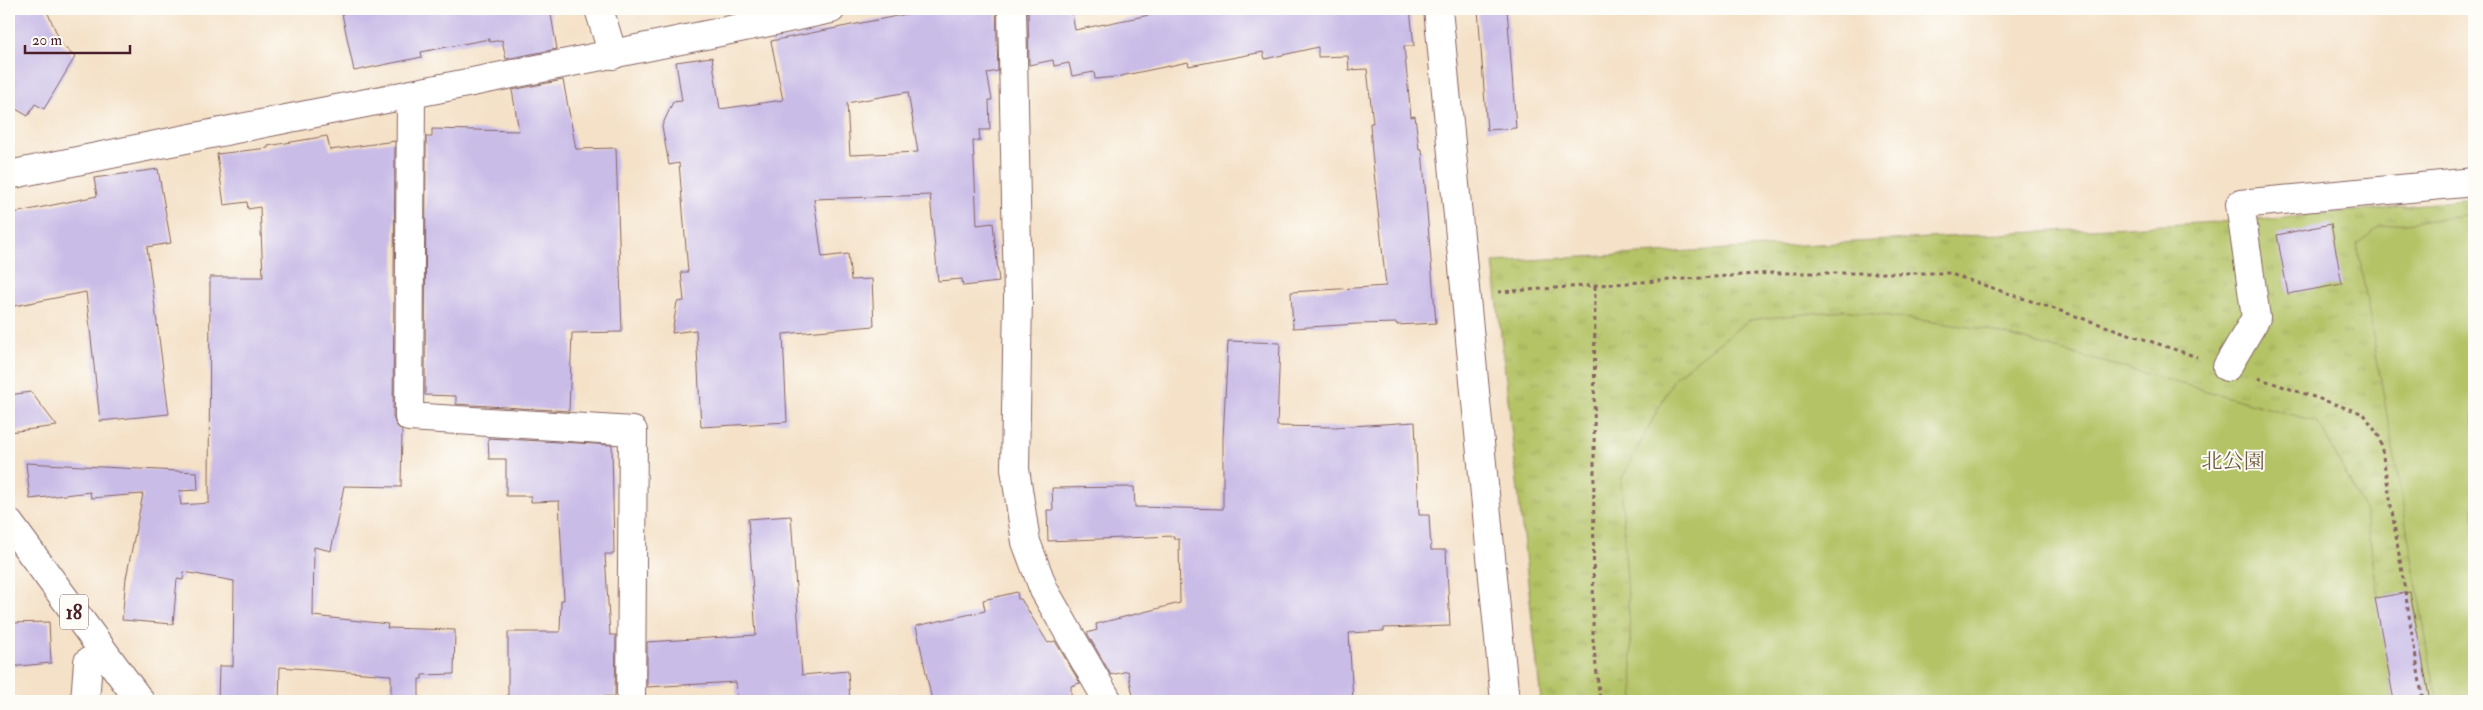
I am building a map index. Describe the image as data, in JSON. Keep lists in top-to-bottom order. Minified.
{"streets":{"street":["18"]},"parks":["北公園"],"scale_bar":"20 m"}
